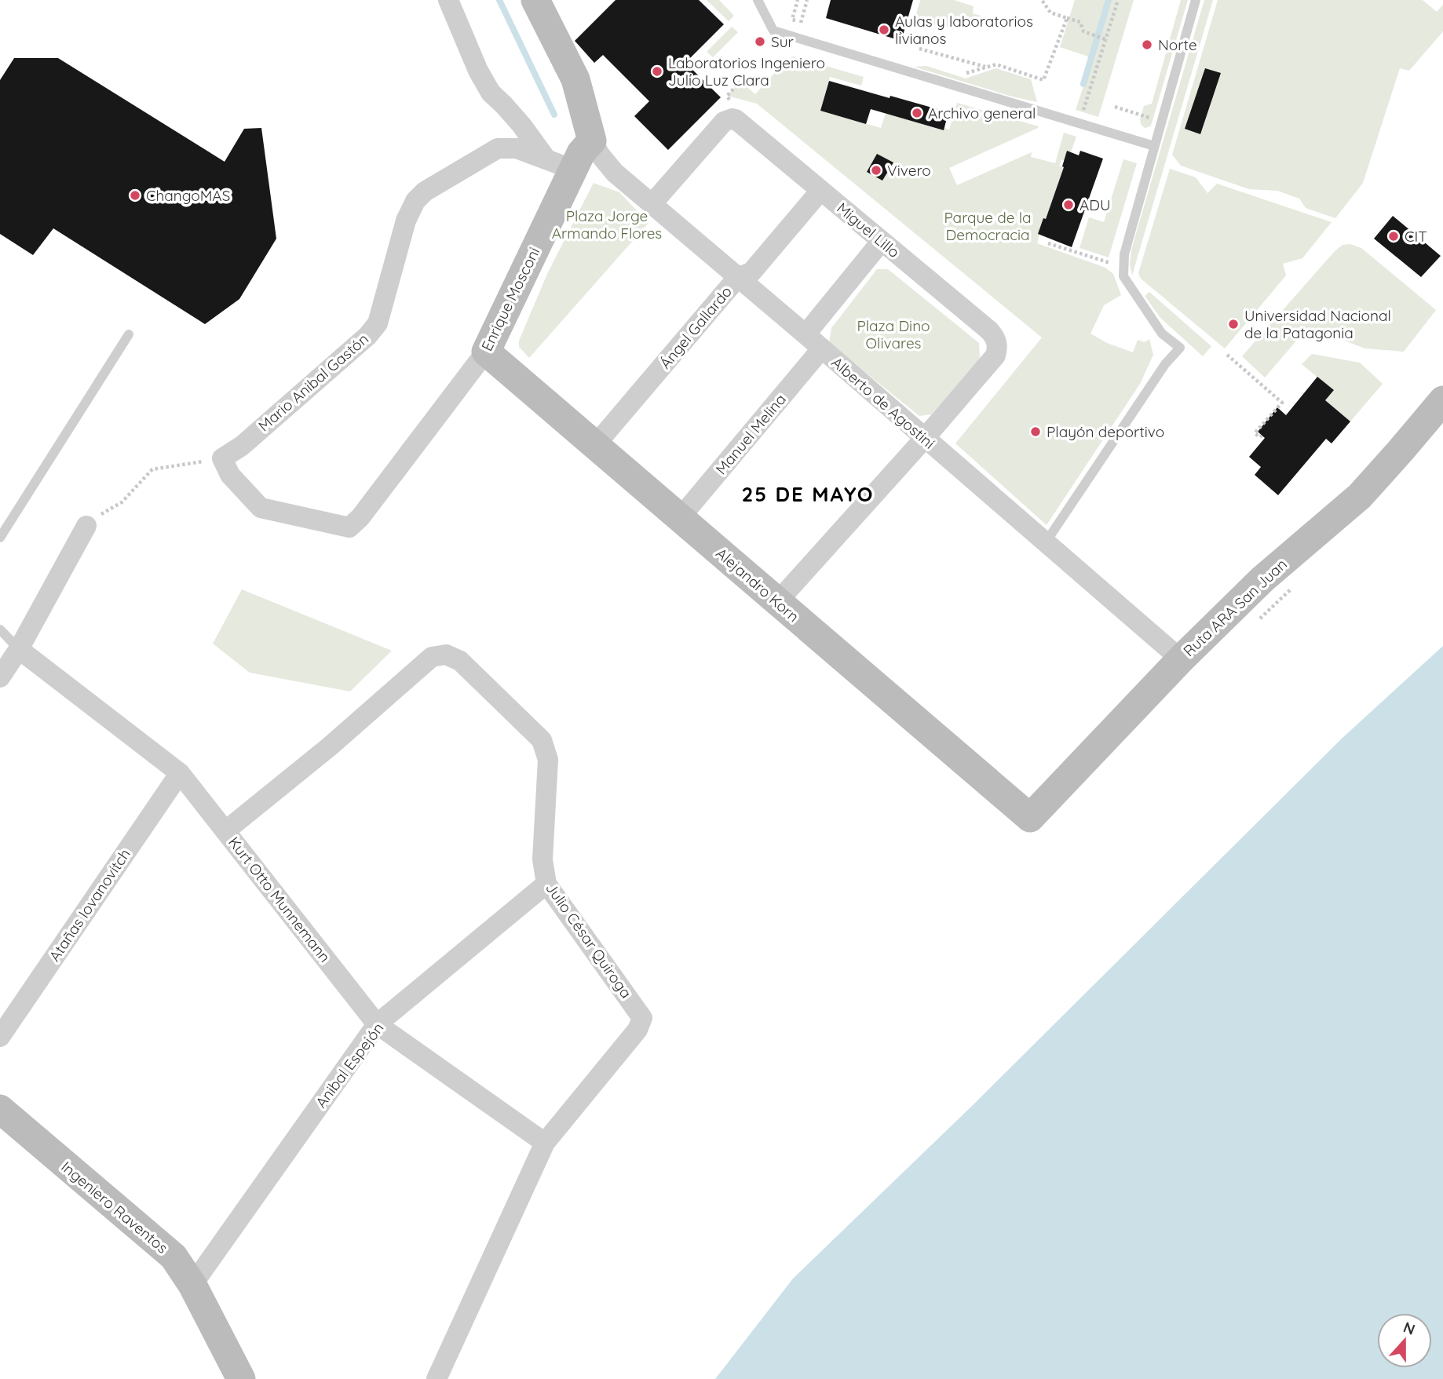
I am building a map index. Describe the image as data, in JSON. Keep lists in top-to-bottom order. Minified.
{"streets":{"street":["Miguel Lillo","Enrique Mosconi","Ángel Gallardo","Mario Anibal Gastón","Alberto de Agostini","Manuel Melina","Alejandro Korn","Ruta ARA San Juan","Kurt Otto Munnemann","Atañas Iovanovitch","Julio César Quiroga","Anibal Espejón","Ingeniero Raventos"]},"crossings":[["Miguel Lillo","Ángel Gallardo"],["Miguel Lillo","Alberto de Agostini"],["Enrique Mosconi","Mario Anibal Gastón"],["Enrique Mosconi","Alberto de Agostini"],["Enrique Mosconi","Alejandro Korn"],["Ángel Gallardo","Alberto de Agostini"],["Ángel Gallardo","Alejandro Korn"],["Alberto de Agostini","Manuel Melina"],["Alberto de Agostini","Ruta ARA San Juan"],["Manuel Melina","Alejandro Korn"],["Alejandro Korn","Ruta ARA San Juan"],["Kurt Otto Munnemann","Atañas Iovanovitch"],["Kurt Otto Munnemann","Julio César Quiroga"],["Kurt Otto Munnemann","Anibal Espejón"],["Julio César Quiroga","Anibal Espejón"],["Anibal Espejón","Ingeniero Raventos"]],"districts":["25 DE MAYO"],"parks":["Plaza Jorge Armando Flores","Parque de la Democracia","Plaza Dino Olivares"],"places":["Aulas y laboratorios livianos","Sur","Norte","Laboratorios Ingeniero Julio Luz Clara","Archivo general","Vivero","ChangoMAS","ADU","CIT","Universidad Nacional de la Patagonia","Playón deportivo"],"north":"top"}
